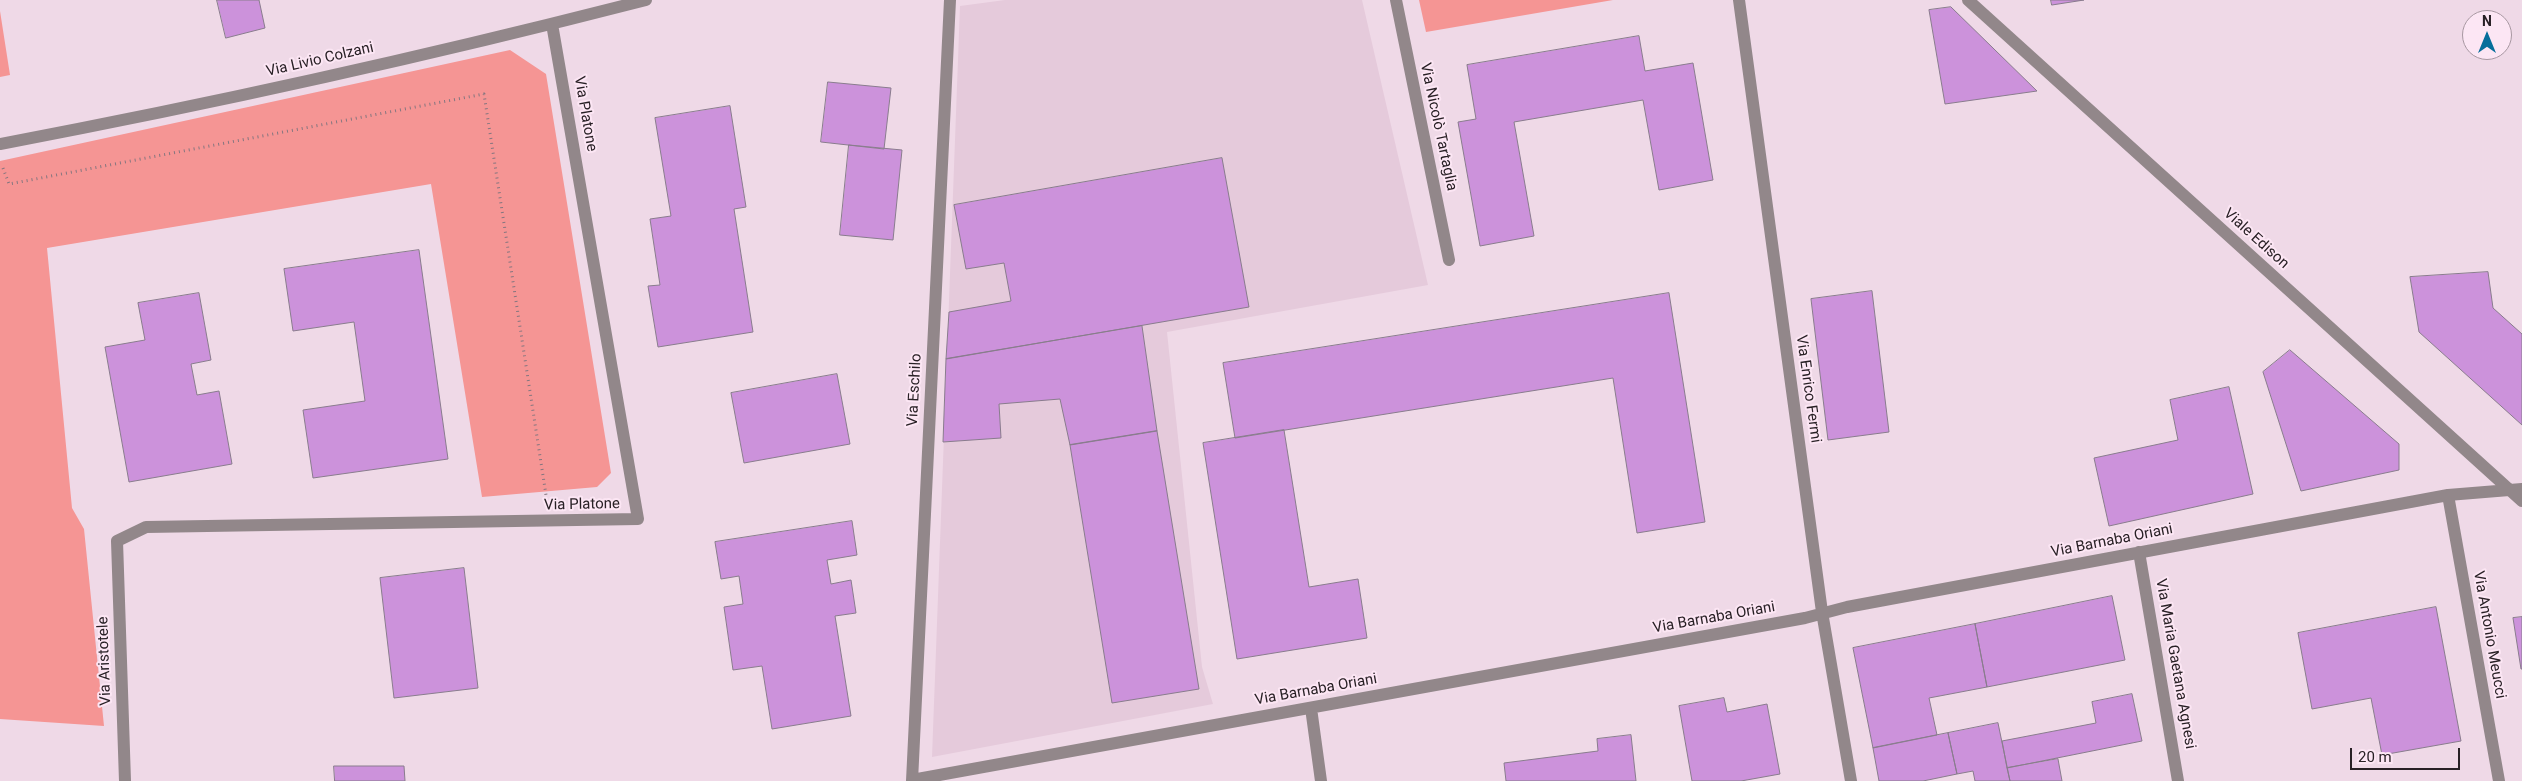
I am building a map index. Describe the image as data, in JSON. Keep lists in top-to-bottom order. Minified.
{"streets":{"street":["Via Livio Colzani","Via Platone","Via Nicolò Tartaglia","Viale Edison","Via Enrico Fermi","Via Eschilo","Via Barnaba Oriani","Via Antonio Meucci","Via Aristotele","Via Maria Gaetana Agnesi"]},"crossings":[["Via Livio Colzani","Via Platone"],["Via Platone","Via Aristotele"],["Viale Edison","Via Barnaba Oriani"],["Via Enrico Fermi","Via Barnaba Oriani"],["Via Eschilo","Via Barnaba Oriani"],["Via Barnaba Oriani","Via Antonio Meucci"],["Via Barnaba Oriani","Via Maria Gaetana Agnesi"]],"scale_bar":"20 m","north":"top"}
